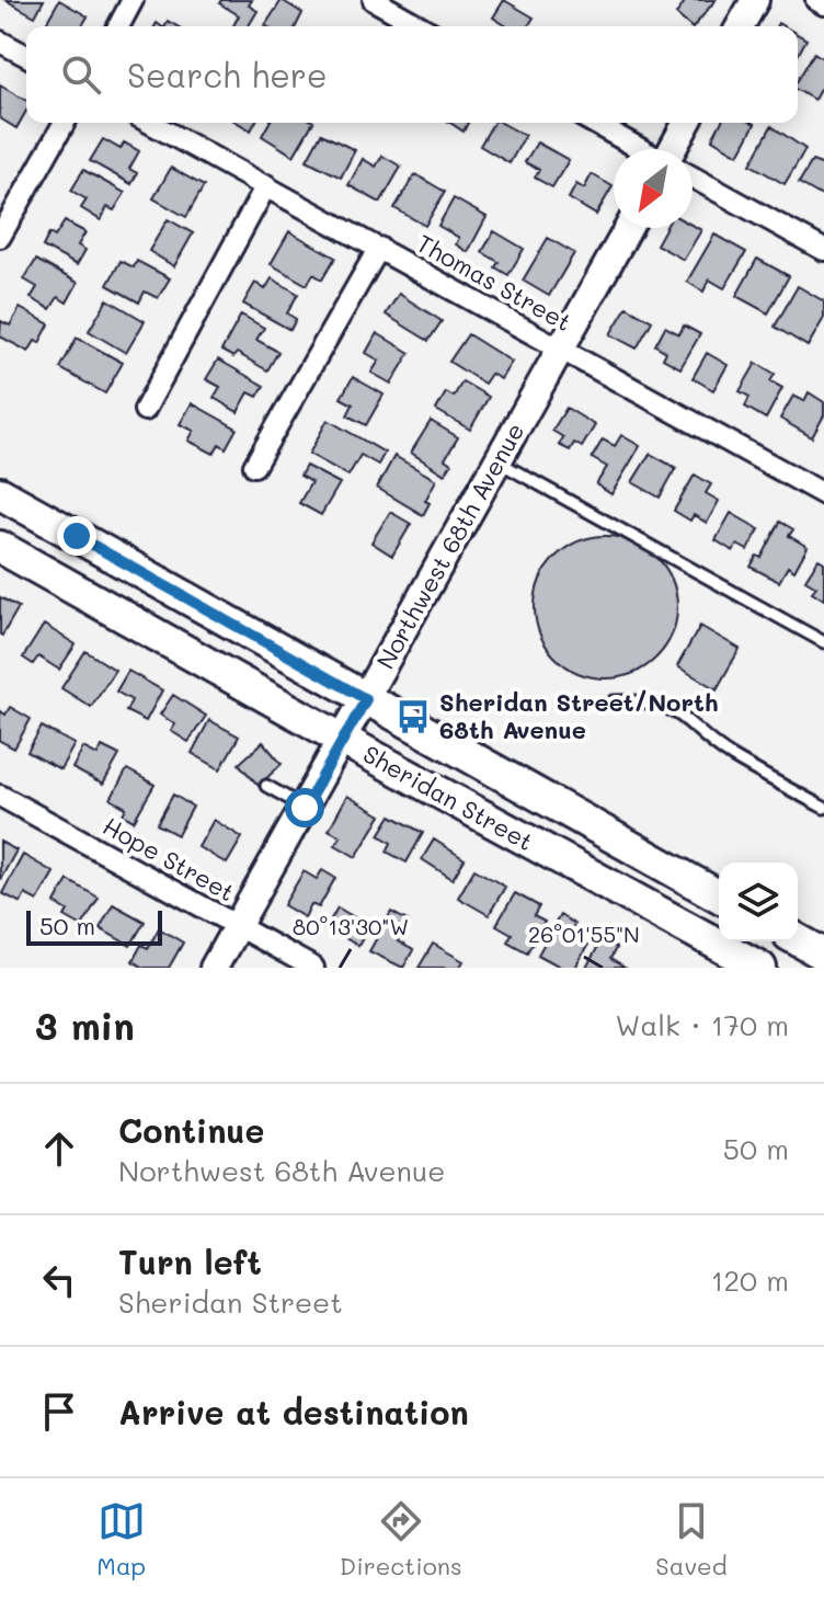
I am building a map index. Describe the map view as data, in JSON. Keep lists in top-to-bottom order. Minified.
{"streets":{"main road":["Sheridan Street"],"street":["Thomas Street","Northwest 68th Avenue","Hope Street"]},"crossings":[["Thomas Street","Northwest 68th Avenue"],["Northwest 68th Avenue","Sheridan Street"],["Northwest 68th Avenue","Hope Street"]],"places":{"bus stop":["Sheridan Street/North 68th Avenue"]},"scale_bar":"50 m","north":"bottom left","page":{"search":"Search here","scale":"50 m","heading":["3 min","Walk · 170 m"],"list":[["Continue","Northwest 68th Avenue","50 m"],["Turn left","Sheridan Street","120 m"],"Arrive at destination"],"nav":["Map","Directions","Saved"]},"coordinates":["80°13'30\"W","26°01'55\"N"]}
